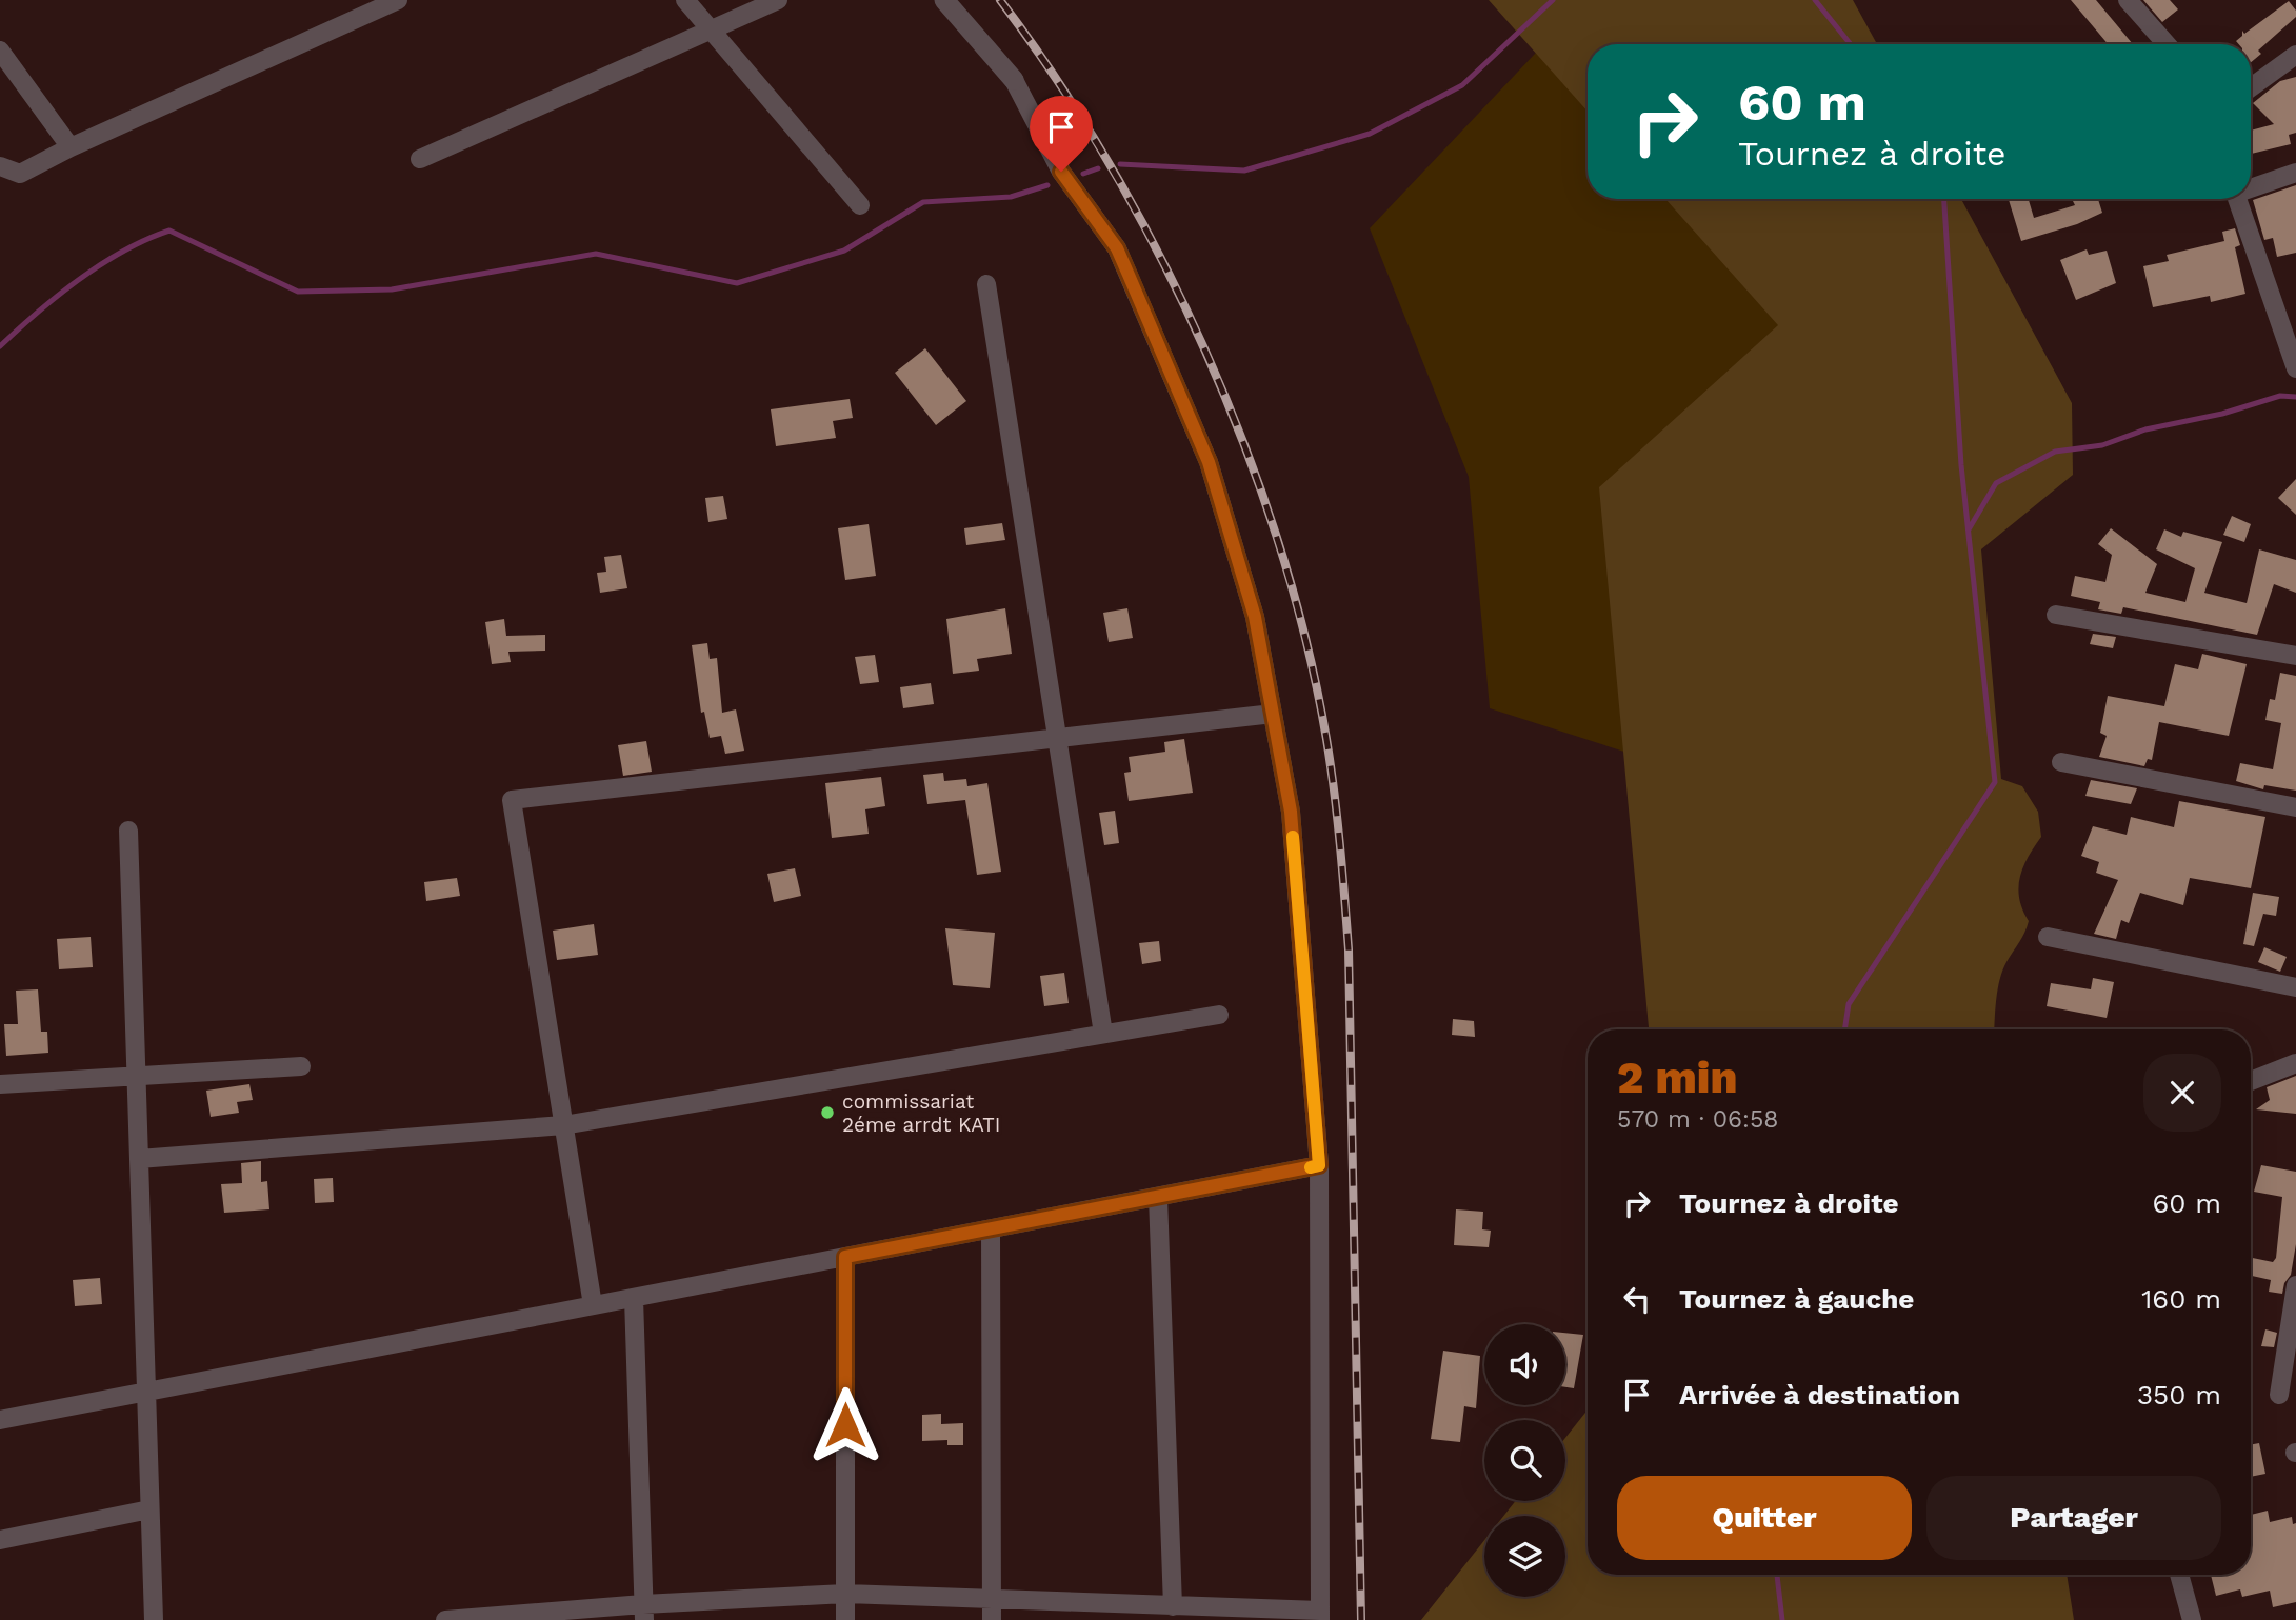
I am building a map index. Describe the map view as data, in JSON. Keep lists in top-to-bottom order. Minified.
{"places":["commissariat 2éme arrdt KATI"],"page":{"turn":["60 m","Tournez à droite"],"heading":["2 min","570 m · 06:58"],"list":[{"name":"Tournez à droite","value":"60 m"},{"name":"Tournez à gauche","value":"160 m"},{"name":"Arrivée à destination","value":"350 m"}],"buttons":["Quitter","Partager"]}}
